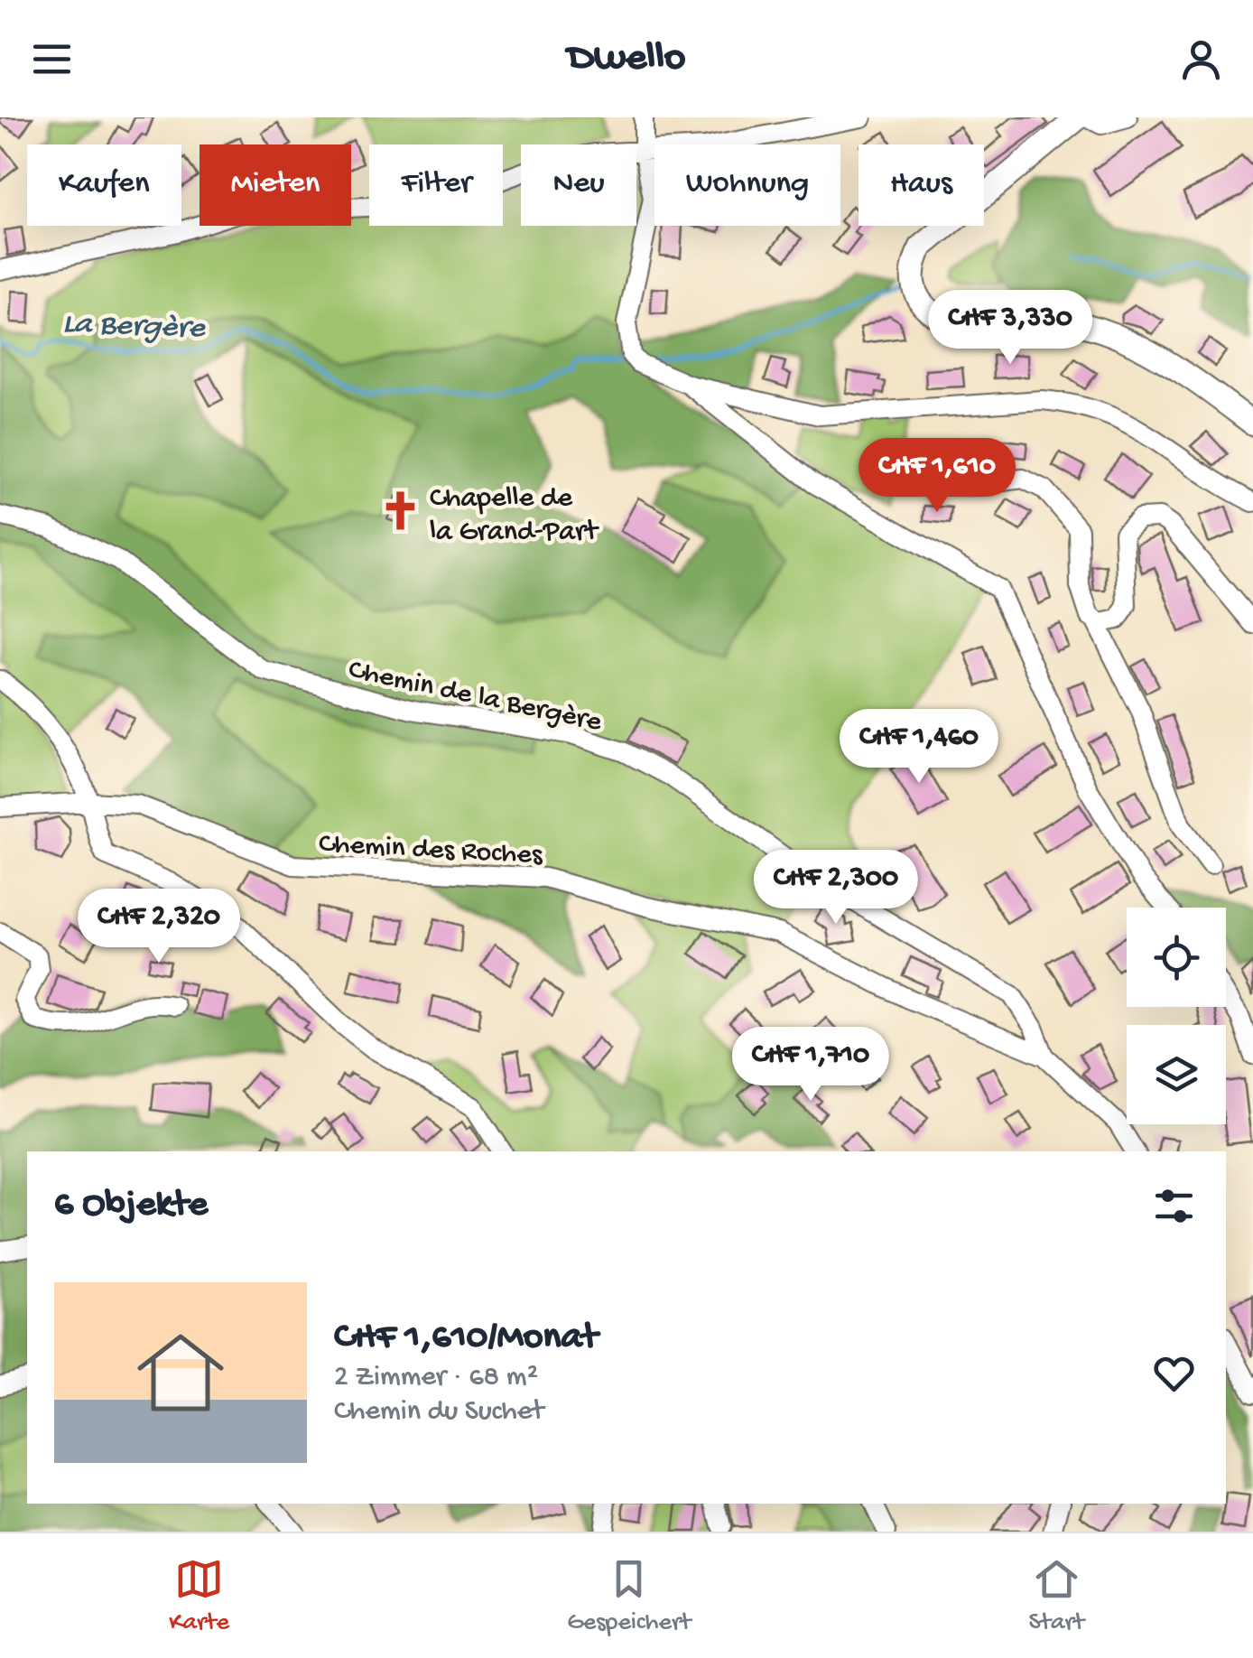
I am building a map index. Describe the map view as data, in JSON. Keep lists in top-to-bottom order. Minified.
{"streets":{"street":["Chemin de la Bergère","Chemin des Roches"]},"crossings":[["Chemin de la Bergère","Chemin des Roches"]],"water":["La Bergère"],"places":{"church":["Chapelle de la Grand-Part"]},"page":{"header":"Dwello","chip":["Kaufen","Mieten","Filter","Neu","Wohnung","Haus"],"price":["CHF 3,330","CHF 1,610","CHF 1,460","CHF 2,300","CHF 2,320","CHF 1,710"],"heading":"6 Objekte","list":[{"name":"CHF 1,610/Monat","note":"2 Zimmer · 68 m² · Chemin du Suchet"}],"tabs":["Karte","Gespeichert","Start"]}}
